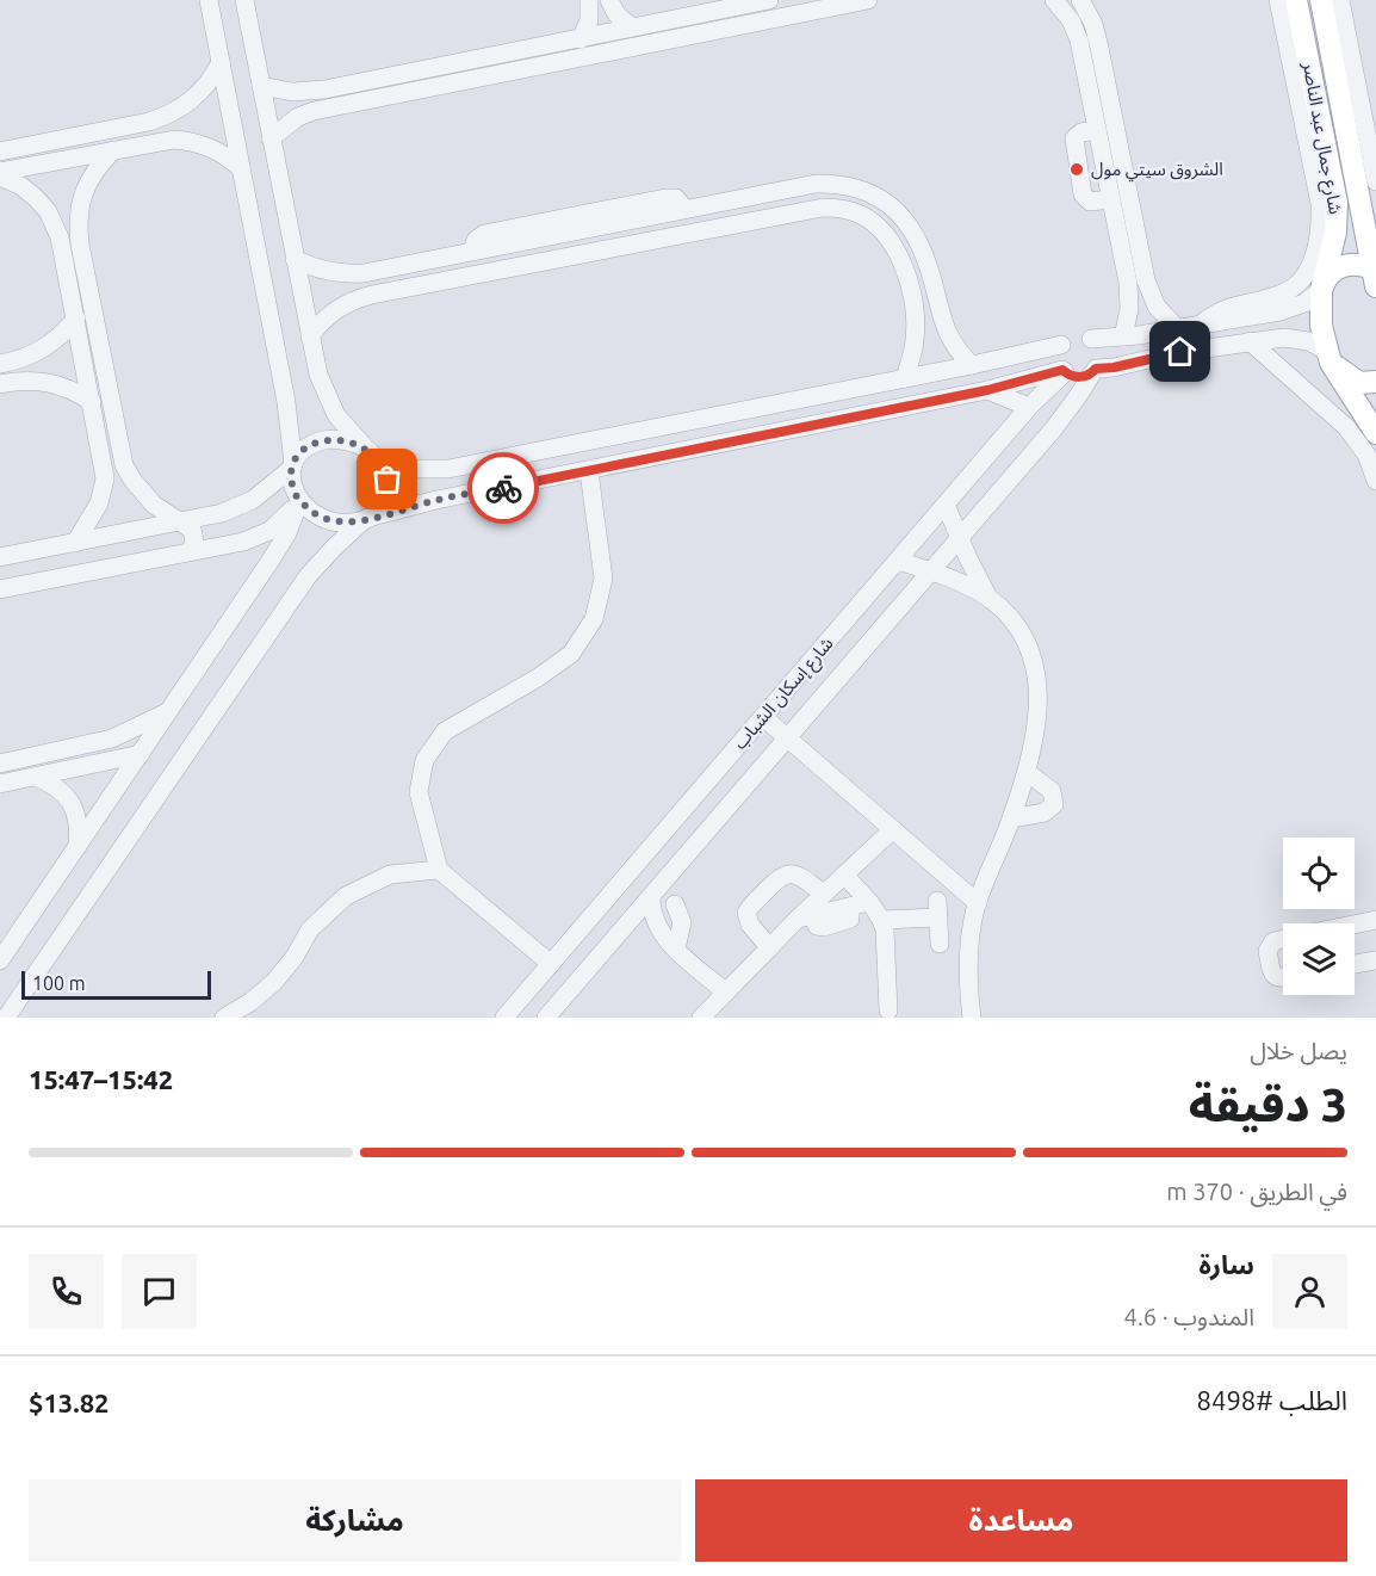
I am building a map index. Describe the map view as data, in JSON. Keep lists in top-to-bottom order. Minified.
{"streets":{"main road":["شارع جمال عبد الناصر"],"street":["شارع إسكان الشباب"]},"places":["الشروق سيتي مول"],"scale_bar":"100 m","page":{"scale":"100 m","heading":["3 دقيقة","يصل خلال","15:42–15:47"],"panel":["سارة","المندوب · 4.6","الطلب #8498","$13.82"],"bar":"في الطريق · 370 m","buttons":["مساعدة","مشاركة"]}}
